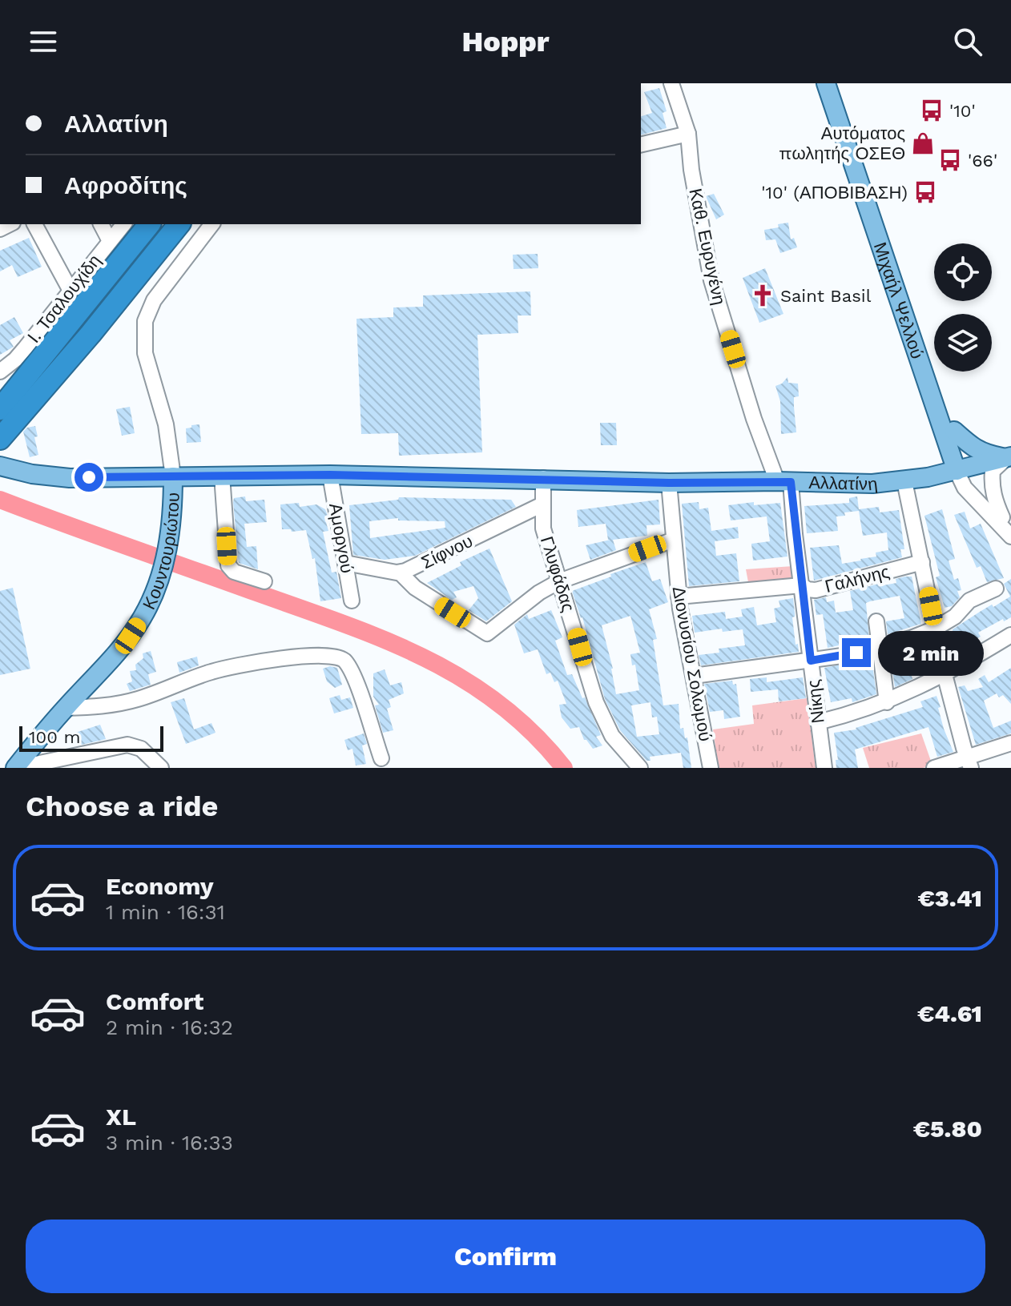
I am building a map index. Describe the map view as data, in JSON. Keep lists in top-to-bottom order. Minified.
{"streets":{"main road":["Μιχαήλ Ψελλού","Αλλατίνη","Κουντουριώτου"],"street":["Καθ. Ευρυγένη","Ι. Τσαλουχίδη","Αμοργού","Σίφνου","Γλυφάδας","Γαλήνης","Διονυσίου Σολωμού","Νίκης"]},"crossings":[["Καθ. Ευρυγένη","Αλλατίνη"],["Καθ. Ευρυγένη","Νίκης"],["Μιχαήλ Ψελλού","Αλλατίνη"],["Αλλατίνη","Αμοργού"],["Αλλατίνη","Κουντουριώτου"],["Αλλατίνη","Γλυφάδας"],["Αλλατίνη","Διονυσίου Σολωμού"],["Αλλατίνη","Νίκης"],["Αμοργού","Σίφνου"],["Σίφνου","Γλυφάδας"],["Γαλήνης","Διονυσίου Σολωμού"],["Γαλήνης","Νίκης"]],"places":{"bus stop":["'10'","'66'","'10' (ΑΠΟΒΙΒΑΣΗ)"],"shop":["Αυτόματος πωλητής ΟΣΕΘ"],"church":["Saint Basil"]},"scale_bar":"100 m","page":{"header":"Hoppr","banner":["Αλλατίνη","Αφροδίτης"],"bubble":"2 min","scale":"100 m","heading":"Choose a ride","list":[{"name":"Economy","note":"1 min · 16:31","value":"€3.41"},{"name":"Comfort","note":"2 min · 16:32","value":"€4.61"},{"name":"XL","note":"3 min · 16:33","value":"€5.80"}],"buttons":"Confirm"}}
